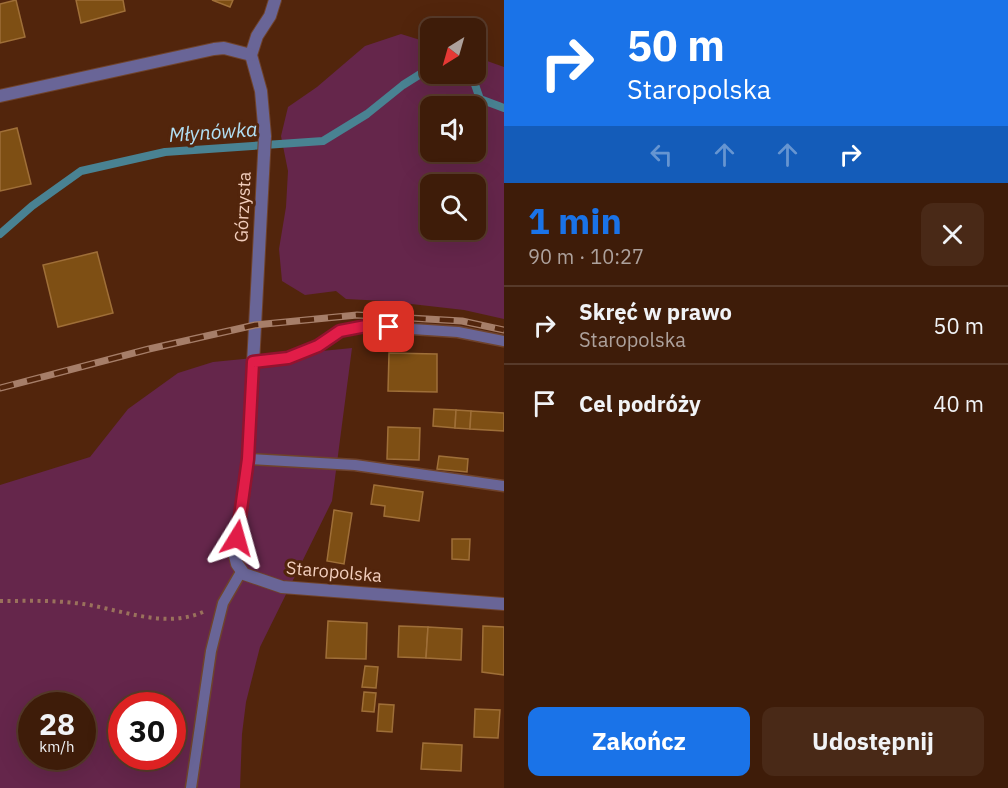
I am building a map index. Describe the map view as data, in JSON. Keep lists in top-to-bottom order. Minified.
{"streets":{"street":["Górzysta","Staropolska"]},"water":["Młynówka"],"north":"bottom left","page":{"turn":["50 m","Staropolska"],"heading":["1 min","90 m · 10:27"],"list":[{"name":"Skręć w prawo","note":"Staropolska","value":"50 m"},{"name":"Cel podróży","value":"40 m"}],"speed":"28 km/h","limit":"30","buttons":["Zakończ","Udostępnij"]}}
